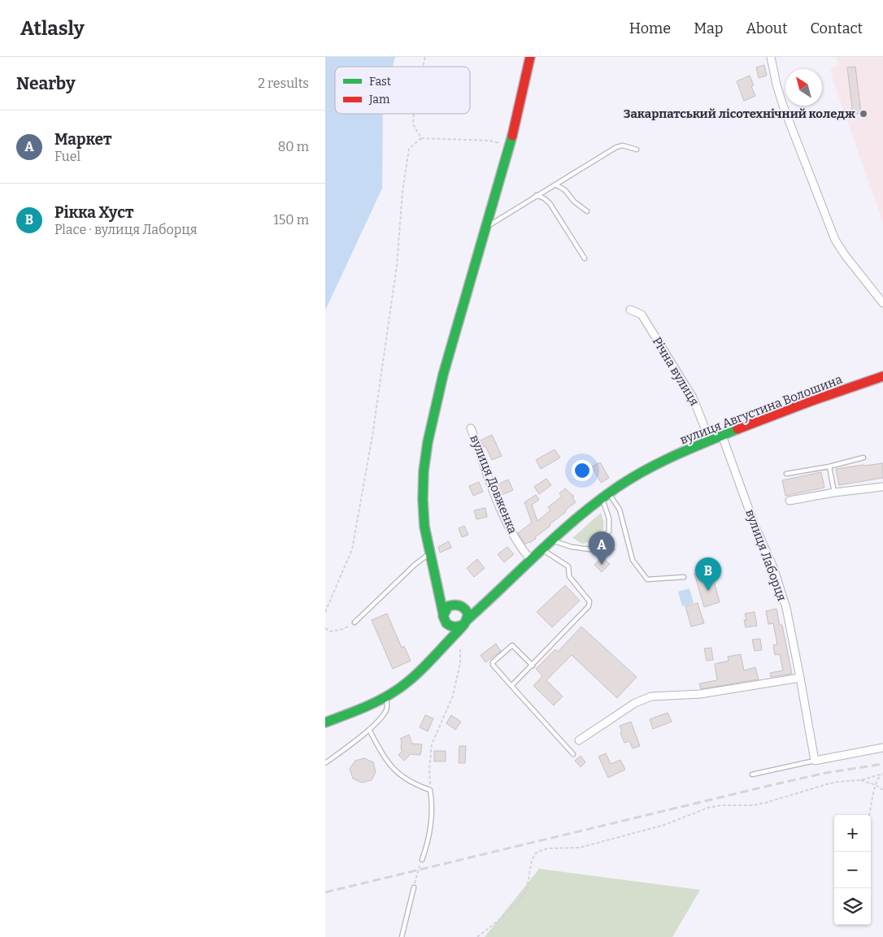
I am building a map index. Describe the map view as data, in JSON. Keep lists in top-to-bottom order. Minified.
{"streets":{"main road":["вулиця Августина Волошина"],"street":["Річна вулиця","вулиця Довженка","вулиця Лаборця"]},"crossings":[["Річна вулиця","вулиця Августина Волошина"],["вулиця Августина Волошина","вулиця Довженка"],["вулиця Августина Волошина","вулиця Лаборця"]],"places":["Закарпатський лісотехнічний коледж"],"legend":["Fast","Jam"],"north":"top left","page":{"header":"Atlasly","nav":["Home","Map","About","Contact"],"heading":["Nearby","2 results"],"list":[{"mark":"A","name":"Маркет","note":"Fuel","value":"80 m"},{"mark":"B","name":"Рікка Хуст","note":"Place · вулиця Лаборця","value":"150 m"}],"pins":["A","B"],"map_buttons":["+","−"]}}
